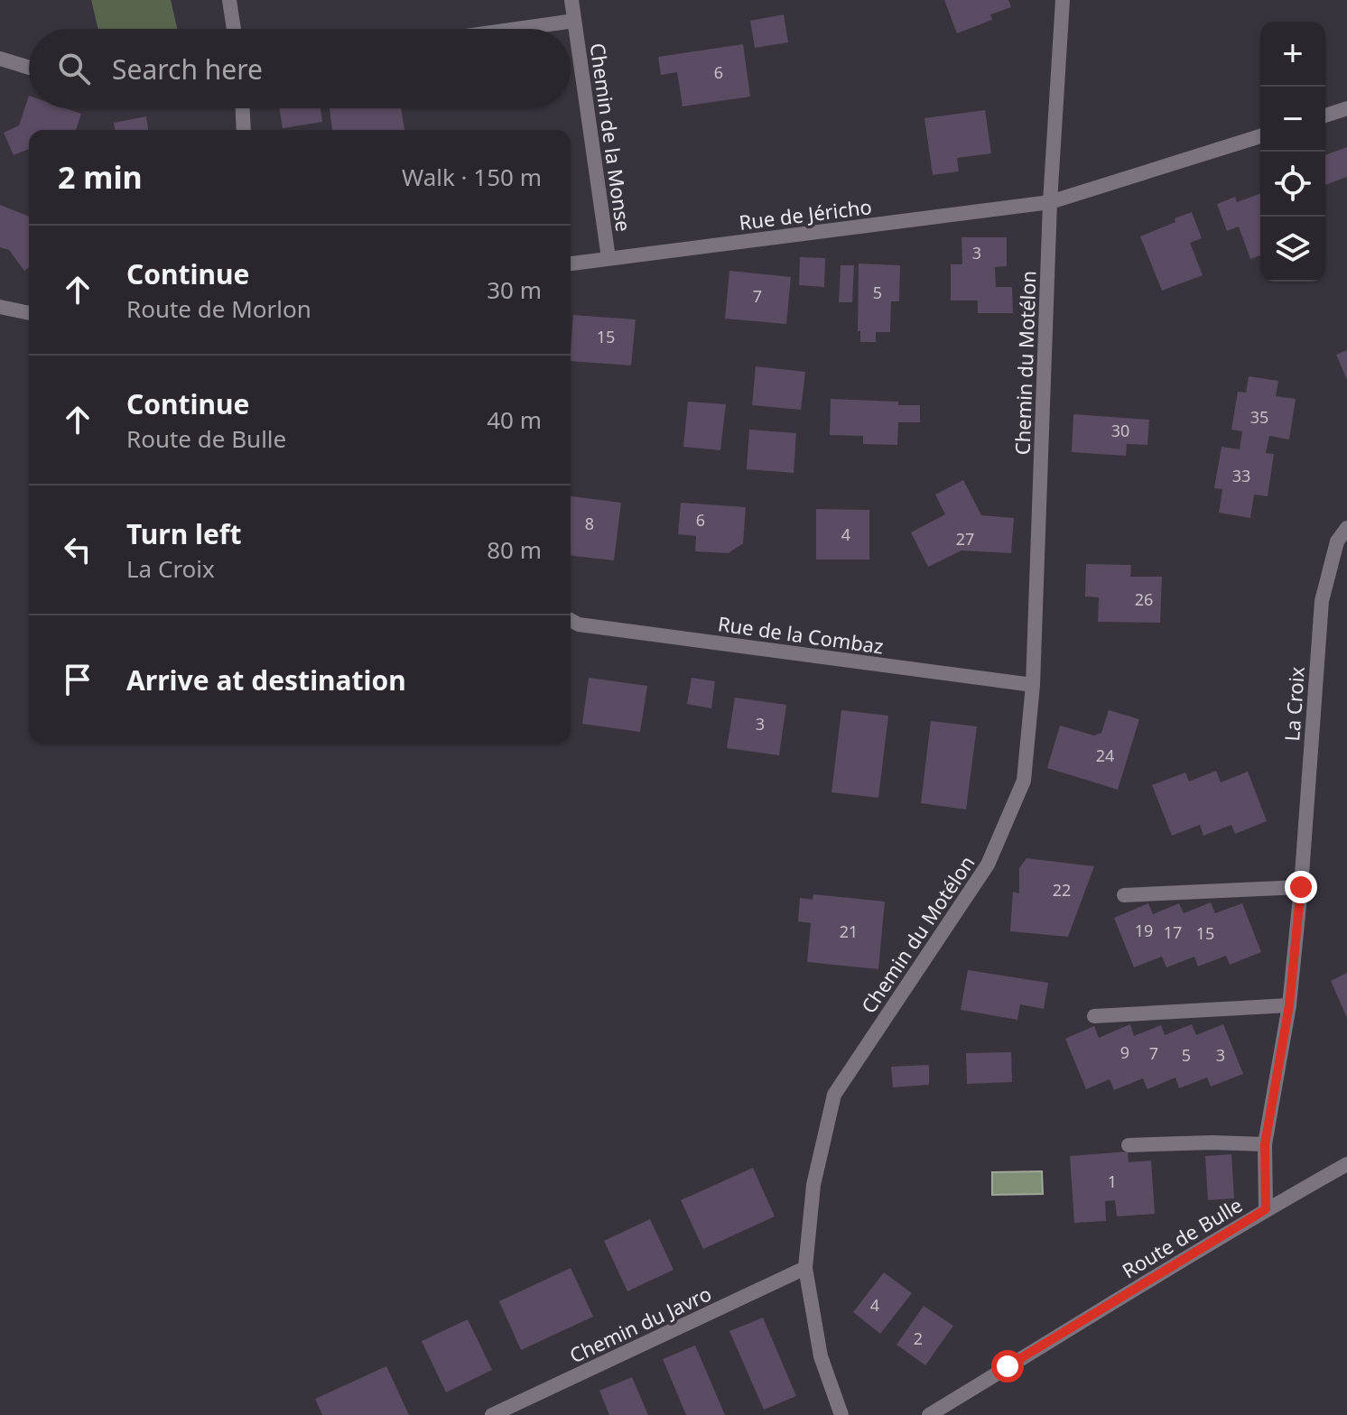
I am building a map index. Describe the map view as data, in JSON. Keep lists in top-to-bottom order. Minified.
{"streets":{"street":["Chemin de la Monse","Rue de Jéricho","Chemin du Motélon","Rue de la Combaz","La Croix","Route de Bulle","Chemin du Javro"]},"crossings":[["Chemin de la Monse","Rue de Jéricho"],["Rue de Jéricho","Chemin du Motélon"],["Chemin du Motélon","Rue de la Combaz"],["Chemin du Motélon","Chemin du Javro"],["La Croix","Route de Bulle"]],"house_numbers":["6","3","5","7","15","35","30","33","6","8","4","27","26","3","24","22","19","21","17","15","9","7","5","3","1","4","2"],"page":{"map_buttons":["+","−"],"search":"Search here","heading":["2 min","Walk · 150 m"],"list":[["Continue","Route de Morlon","30 m"],["Continue","Route de Bulle","40 m"],["Turn left","La Croix","80 m"],"Arrive at destination"]}}
